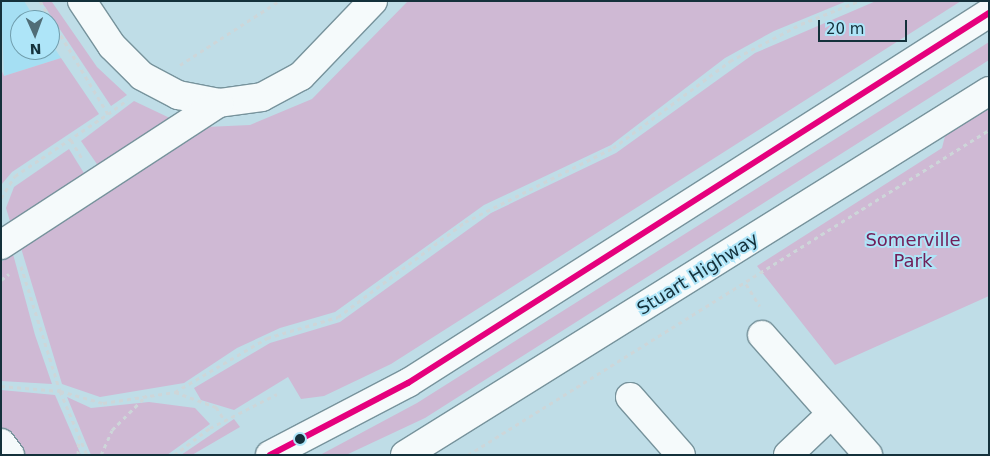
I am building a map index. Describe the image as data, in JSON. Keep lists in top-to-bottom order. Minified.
{"streets":{"main road":["Stuart Highway"]},"parks":["Somerville Park"],"scale_bar":"20 m","north":"bottom"}
